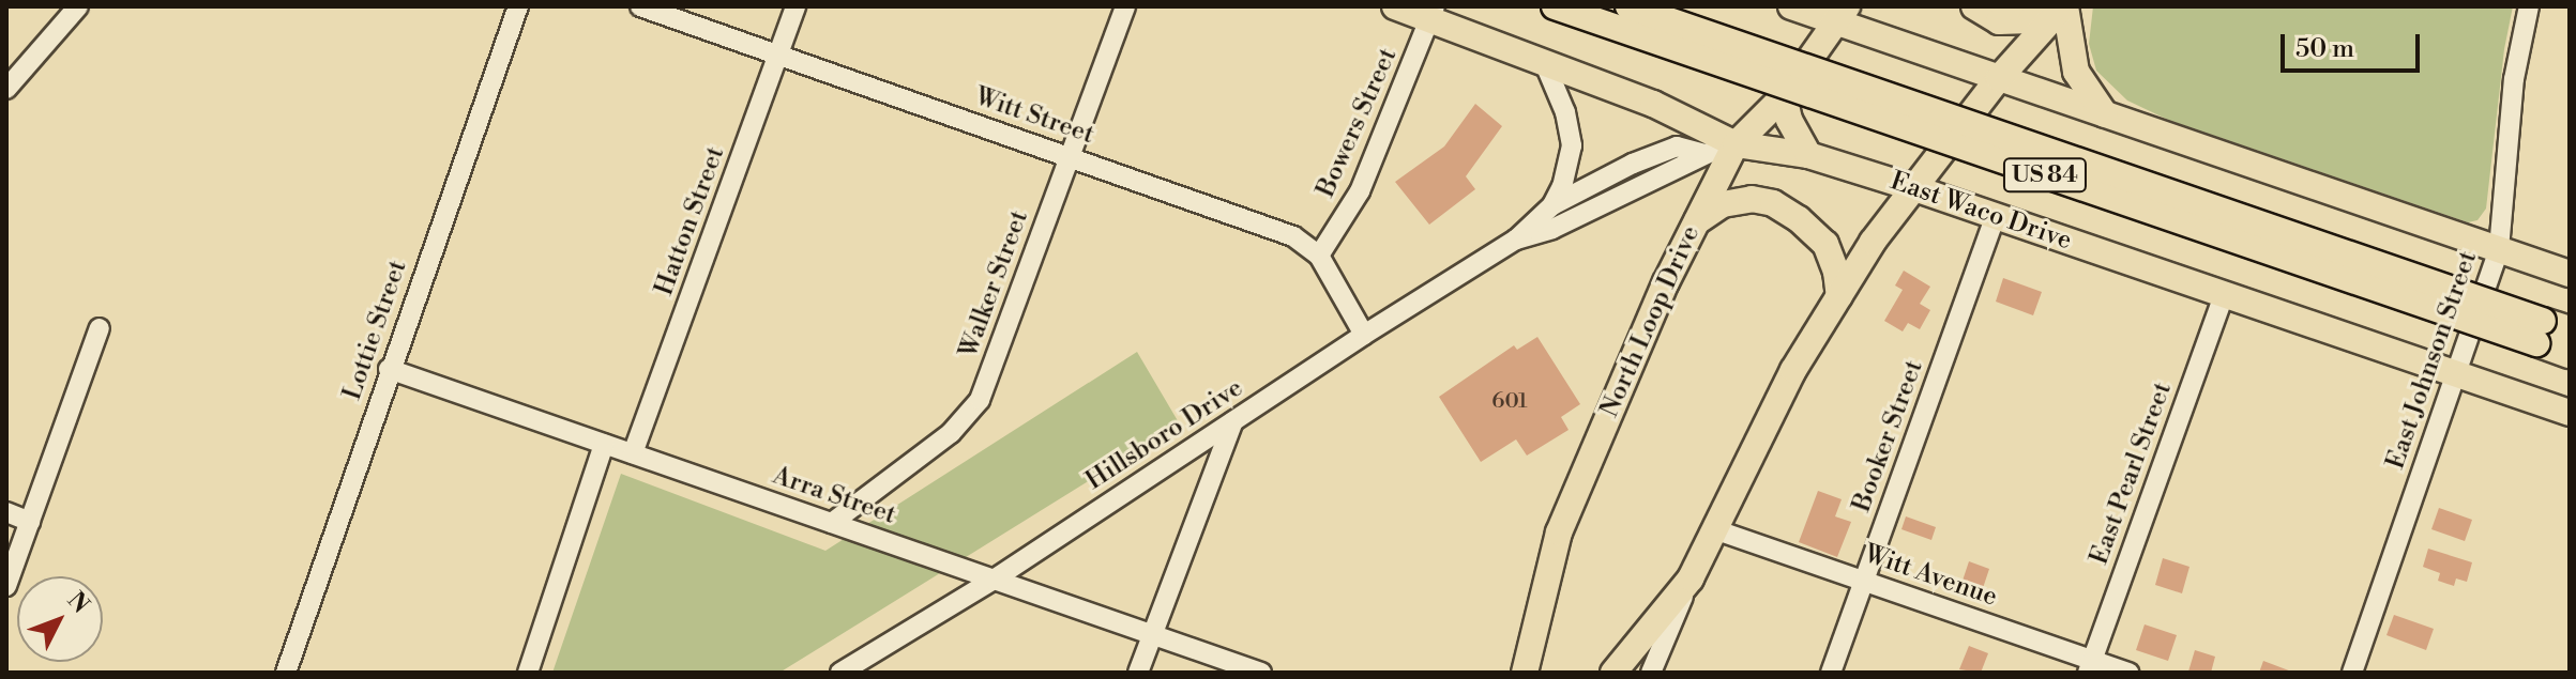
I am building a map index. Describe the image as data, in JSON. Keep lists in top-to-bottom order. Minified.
{"streets":{"main road":["US 84","East Waco Drive","North Loop Drive"],"street":["Witt Street","Bowers Street","Hatton Street","Walker Street","Lottie Street","East Johnson Street","Hillsboro Drive","Booker Street","East Pearl Street","Arra Street","Witt Avenue"]},"crossings":[["Witt Street","Bowers Street"],["Witt Street","Hatton Street"],["Witt Street","Walker Street"],["Witt Street","Hillsboro Drive"],["Bowers Street","East Waco Drive"],["East Waco Drive","North Loop Drive"],["East Waco Drive","East Johnson Street"],["East Waco Drive","Hillsboro Drive"],["East Waco Drive","Booker Street"],["East Waco Drive","East Pearl Street"],["Hatton Street","Arra Street"],["Walker Street","Arra Street"],["North Loop Drive","Hillsboro Drive"],["Lottie Street","Arra Street"],["Hillsboro Drive","Arra Street"],["Booker Street","Witt Avenue"],["East Pearl Street","Witt Avenue"]],"house_numbers":["601"],"scale_bar":"50 m","north":"top right"}
